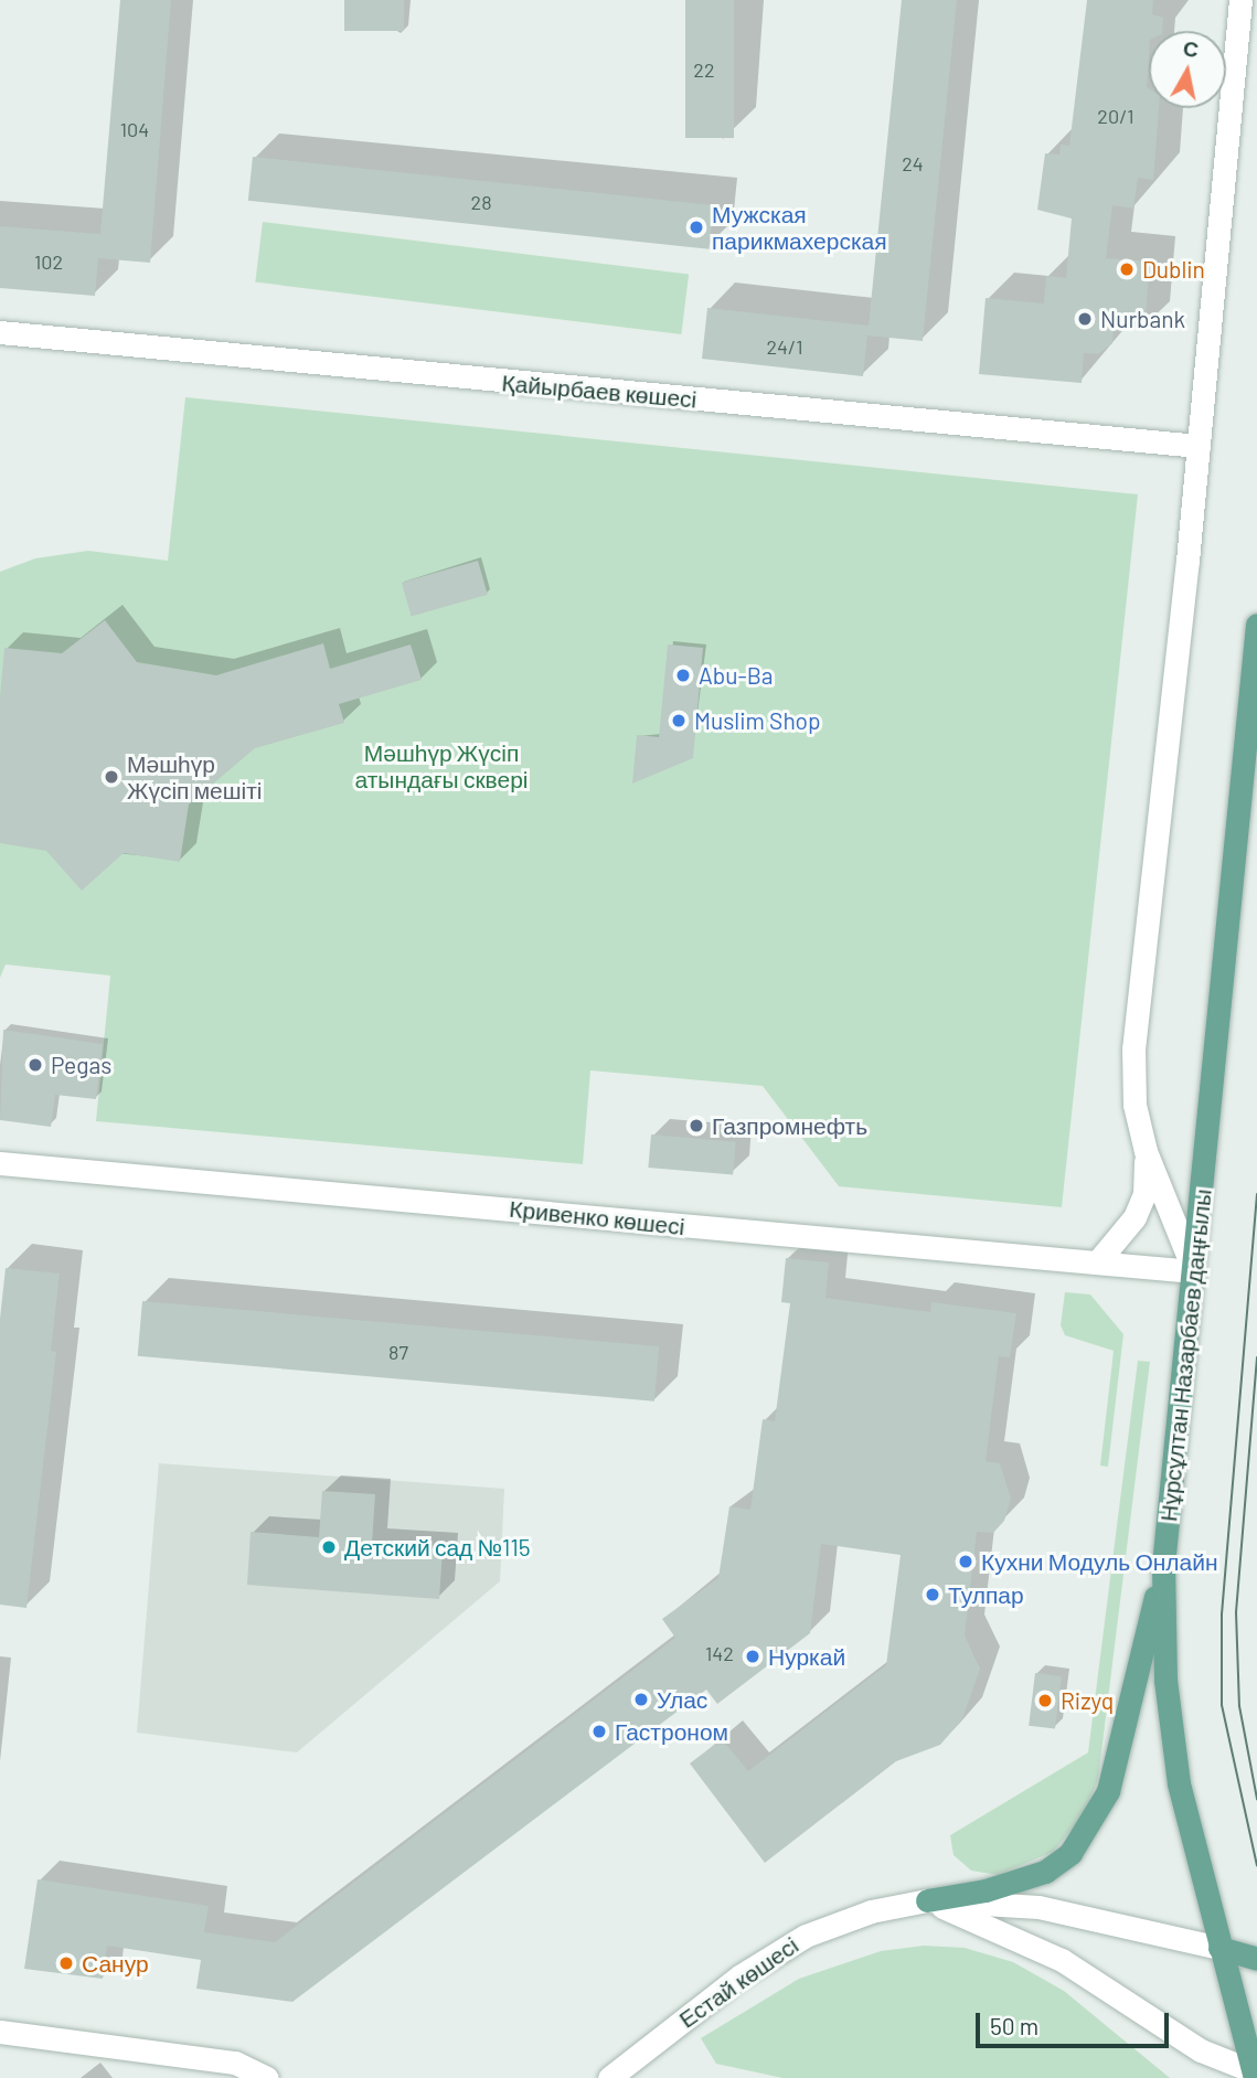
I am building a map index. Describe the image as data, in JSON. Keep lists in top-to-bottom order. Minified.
{"streets":{"main road":["Нұрсұлтан Назарбаев даңғылы","Естай көшесі"],"street":["Қайырбаев көшесі","Кривенко көшесі"]},"crossings":[["Кривенко көшесі","Нұрсұлтан Назарбаев даңғылы"],["Нұрсұлтан Назарбаев даңғылы","Естай көшесі"]],"parks":["Мәшһүр Жүсіп атындағы сквері"],"places":["Мужская парикмахерская","Dublin","Nurbank","Abu-Ba","Muslim Shop","Мәшһүр Жүсіп мешіті","Pegas","Газпромнефть","Детский сад №115","Кухни Модуль Онлайн","Тулпар","Нуркай","Улас","Rizyq","Гастроном","Санур"],"house_numbers":["22","20/1","104","24","28","102","24/1","87","142"],"scale_bar":"50 m","north":"top"}
